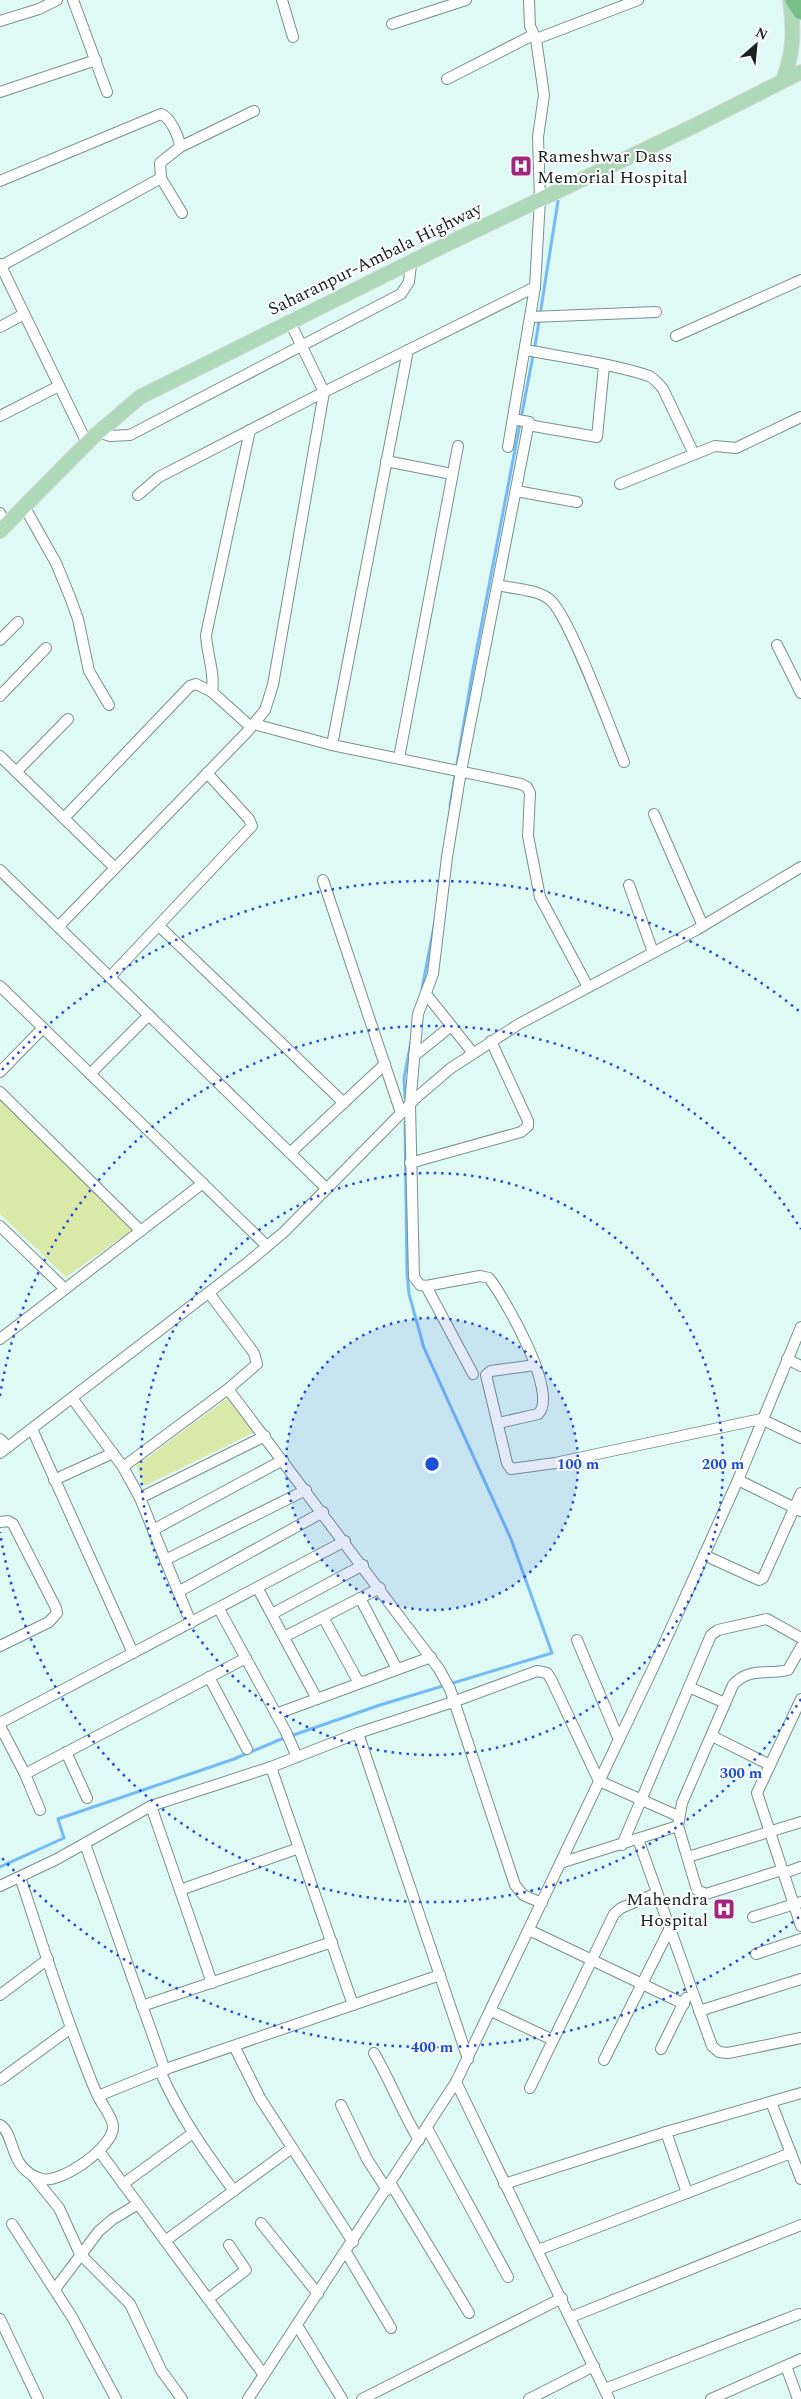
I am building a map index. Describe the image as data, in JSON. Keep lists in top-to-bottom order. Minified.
{"streets":{"main road":["Saharanpur-Ambala Highway"]},"places":{"hospital":["Rameshwar Dass Memorial Hospital","Mahendra Hospital"]},"north":"top right","rings":["100 m","200 m","300 m","400 m"]}
